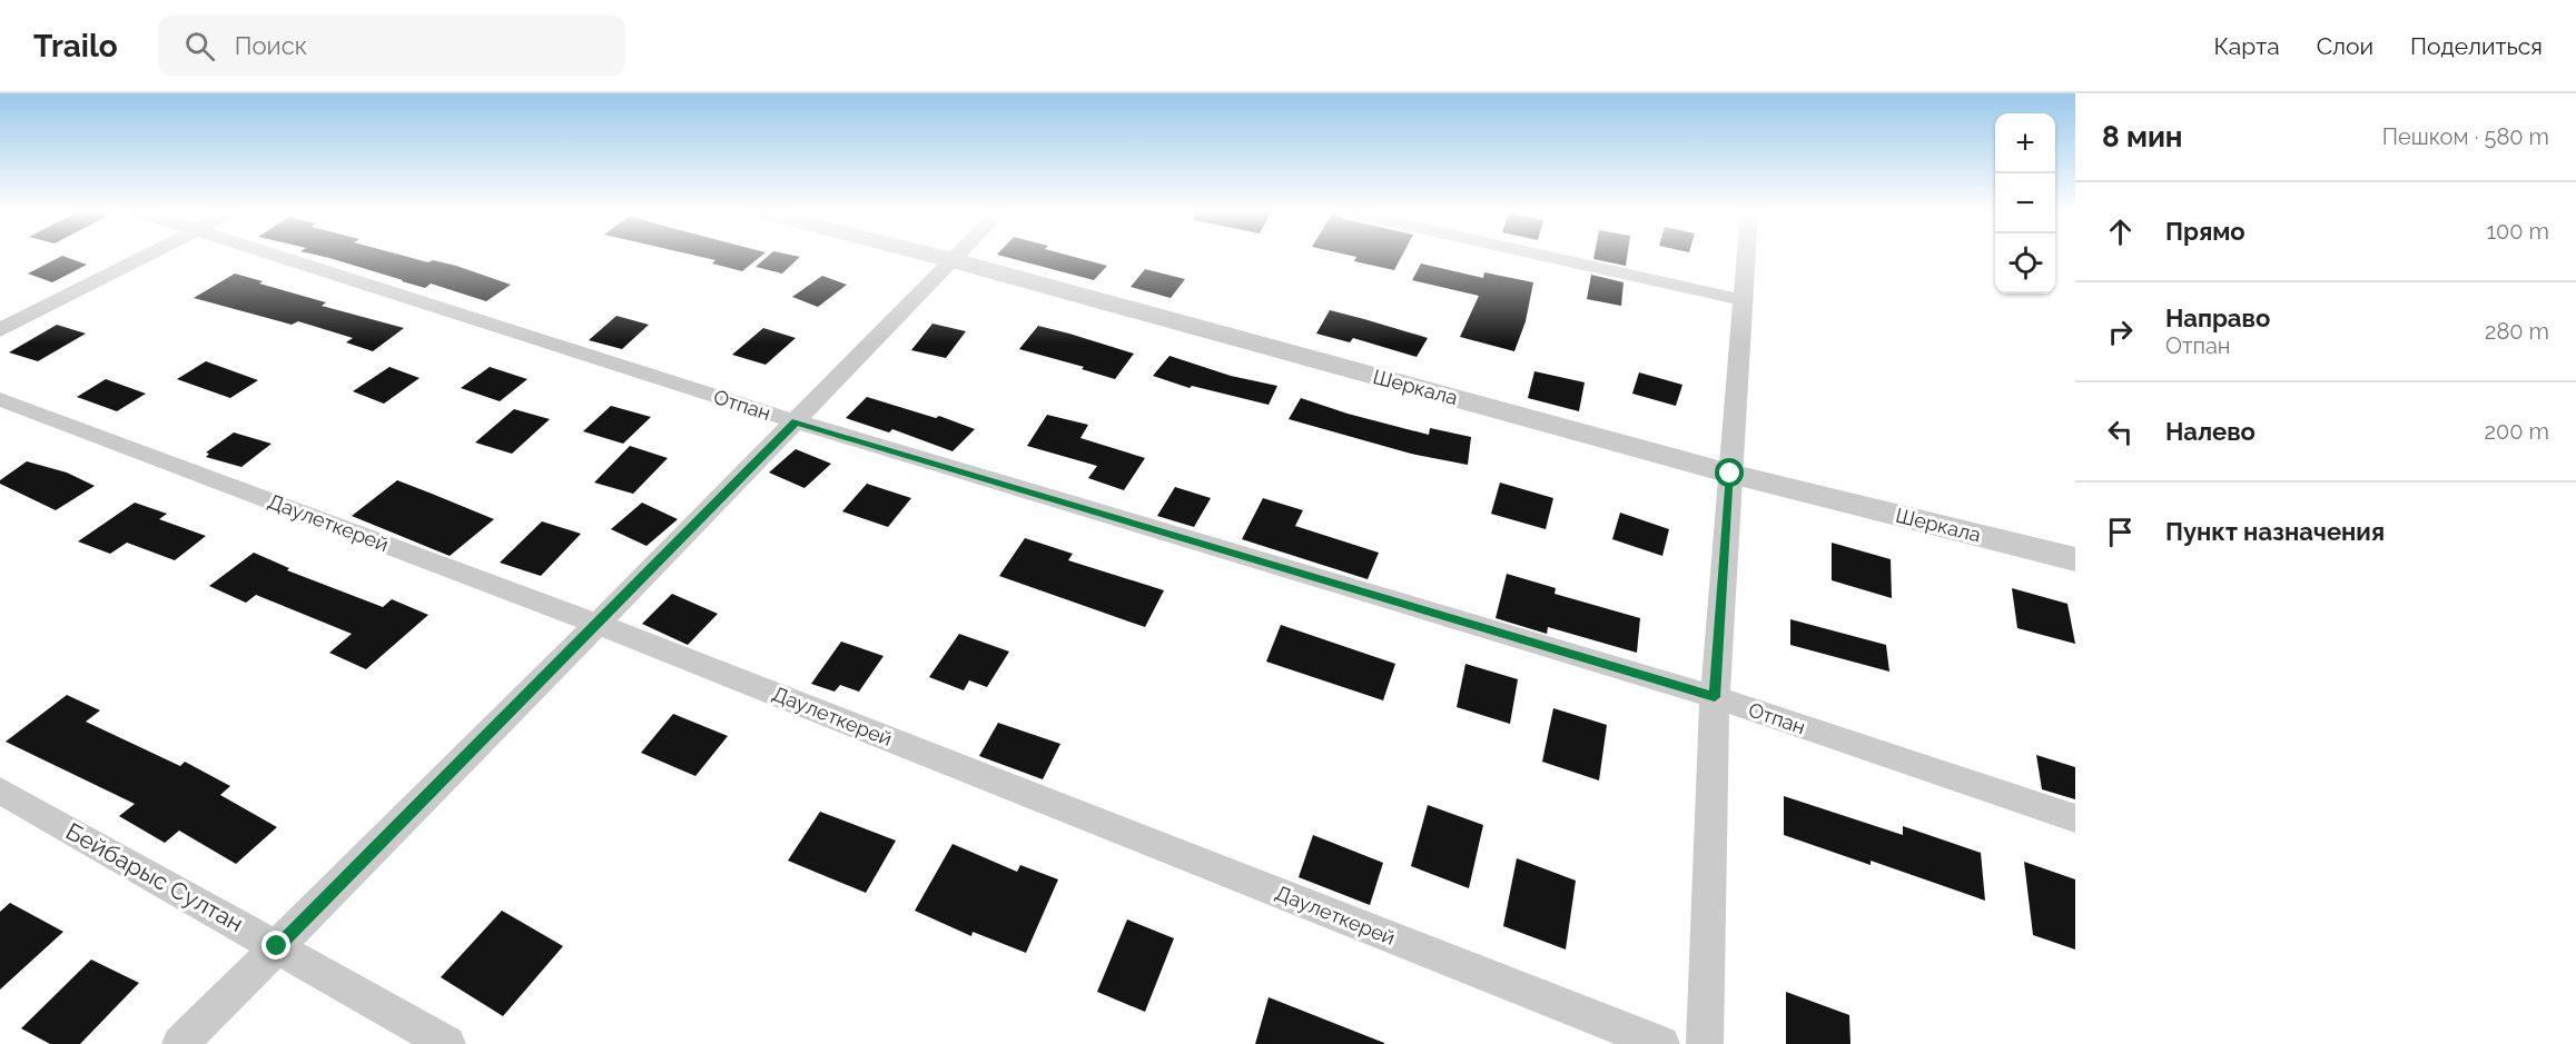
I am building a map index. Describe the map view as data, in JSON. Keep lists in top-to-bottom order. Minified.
{"streets":{"street":["Шеркала","Отпан","Даулеткерей","Бейбарыс Султан"]},"page":{"header":"Trailo","search":"Поиск","nav":["Карта","Слои","Поделиться"],"heading":["8 мин","Пешком · 580 m"],"map_buttons":["+","−"],"list":[["Прямо","100 m"],["Направо","Отпан","280 m"],["Налево","200 m"],"Пункт назначения"]}}
